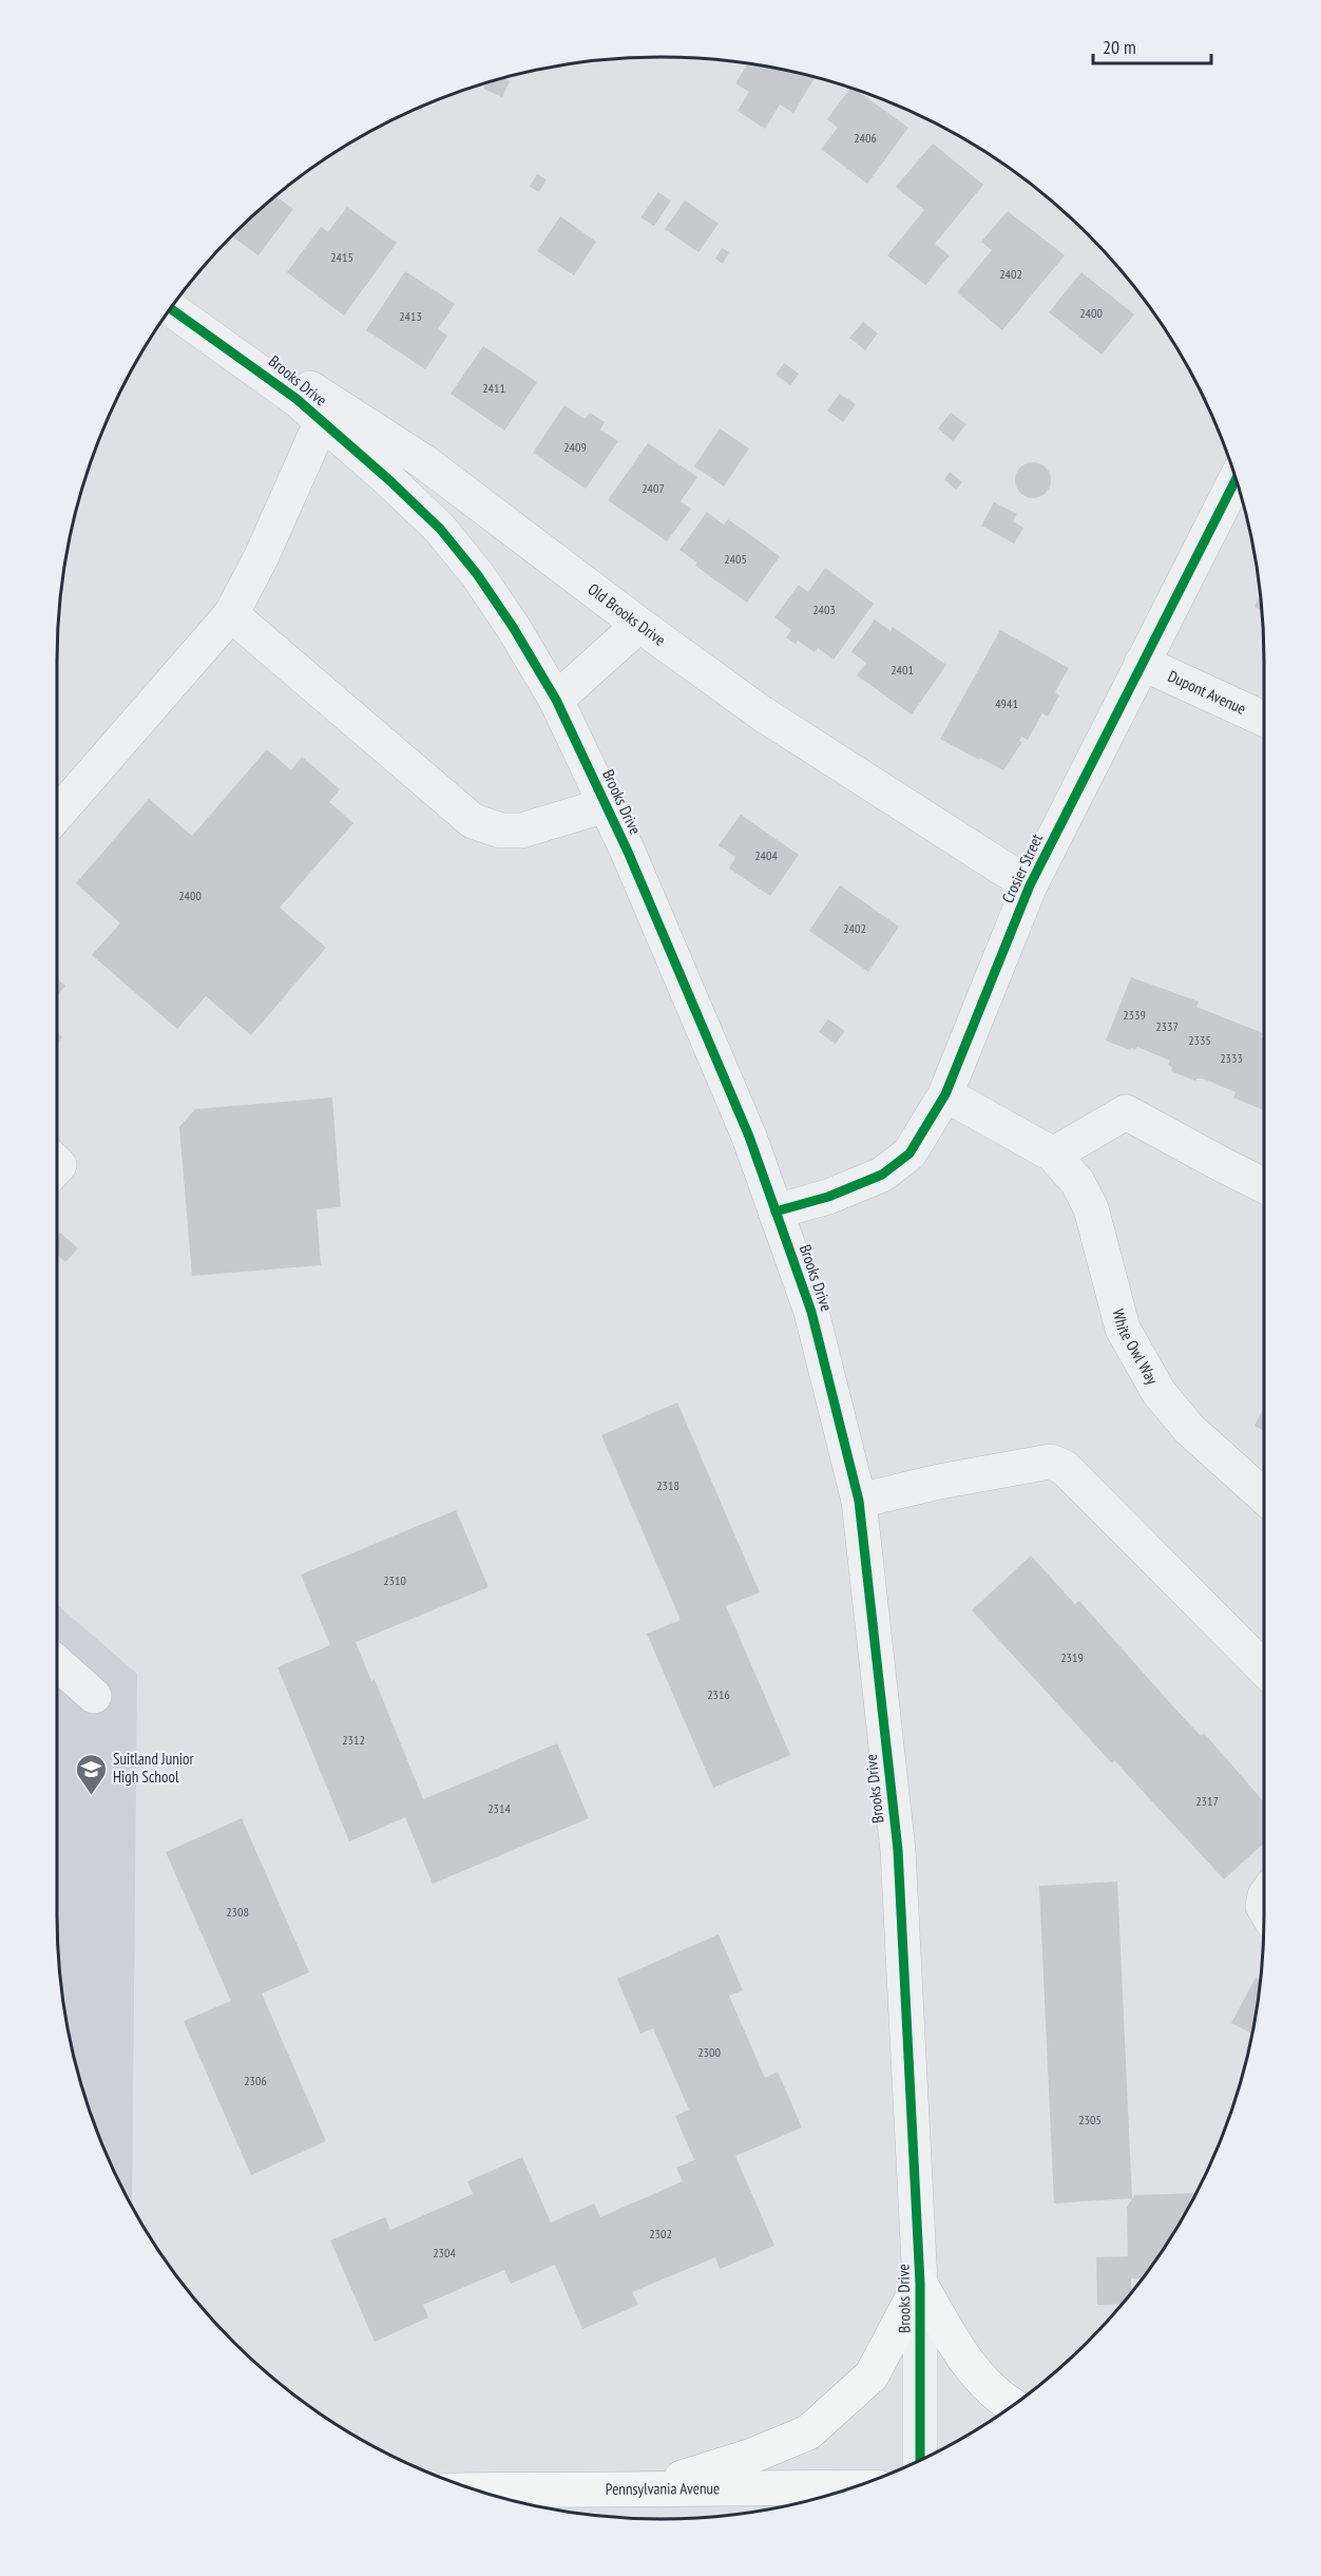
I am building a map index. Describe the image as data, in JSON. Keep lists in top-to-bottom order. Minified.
{"streets":{"highway":["Pennsylvania Avenue"],"street":["Brooks Drive","Old Brooks Drive","Dupont Avenue","Crosier Street","White Owl Way"]},"crossings":[["Brooks Drive","Old Brooks Drive"],["Brooks Drive","Crosier Street"],["Old Brooks Drive","Crosier Street"],["Dupont Avenue","Crosier Street"],["Crosier Street","White Owl Way"]],"places":{"school or university":["Suitland Junior High School"]},"house_numbers":["2406","2415","2402","2400","2413","2411","2409","2407","2405","2403","2401","4941","2404","2400","2402","2339","2337","2335","2333","2318","2310","2319","2316","2312","2317","2314","2308","2300","2306","2305","2302","2304"],"scale_bar":"20 m"}
